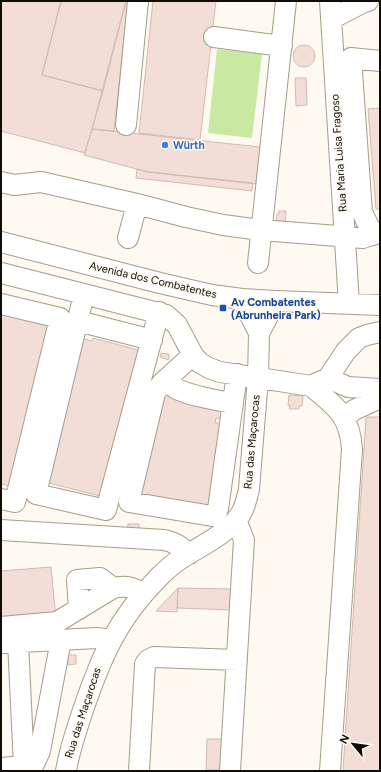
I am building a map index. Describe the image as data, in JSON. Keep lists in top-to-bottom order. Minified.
{"streets":{"street":["Rua Maria Luisa Fragoso","Avenida dos Combatentes","Rua das Maçarocas"]},"crossings":[["Rua Maria Luisa Fragoso","Avenida dos Combatentes"],["Avenida dos Combatentes","Rua das Maçarocas"]],"places":{"other":["Würth"],"transit":["Av Combatentes (Abrunheira Park)"]},"north":"top left"}
